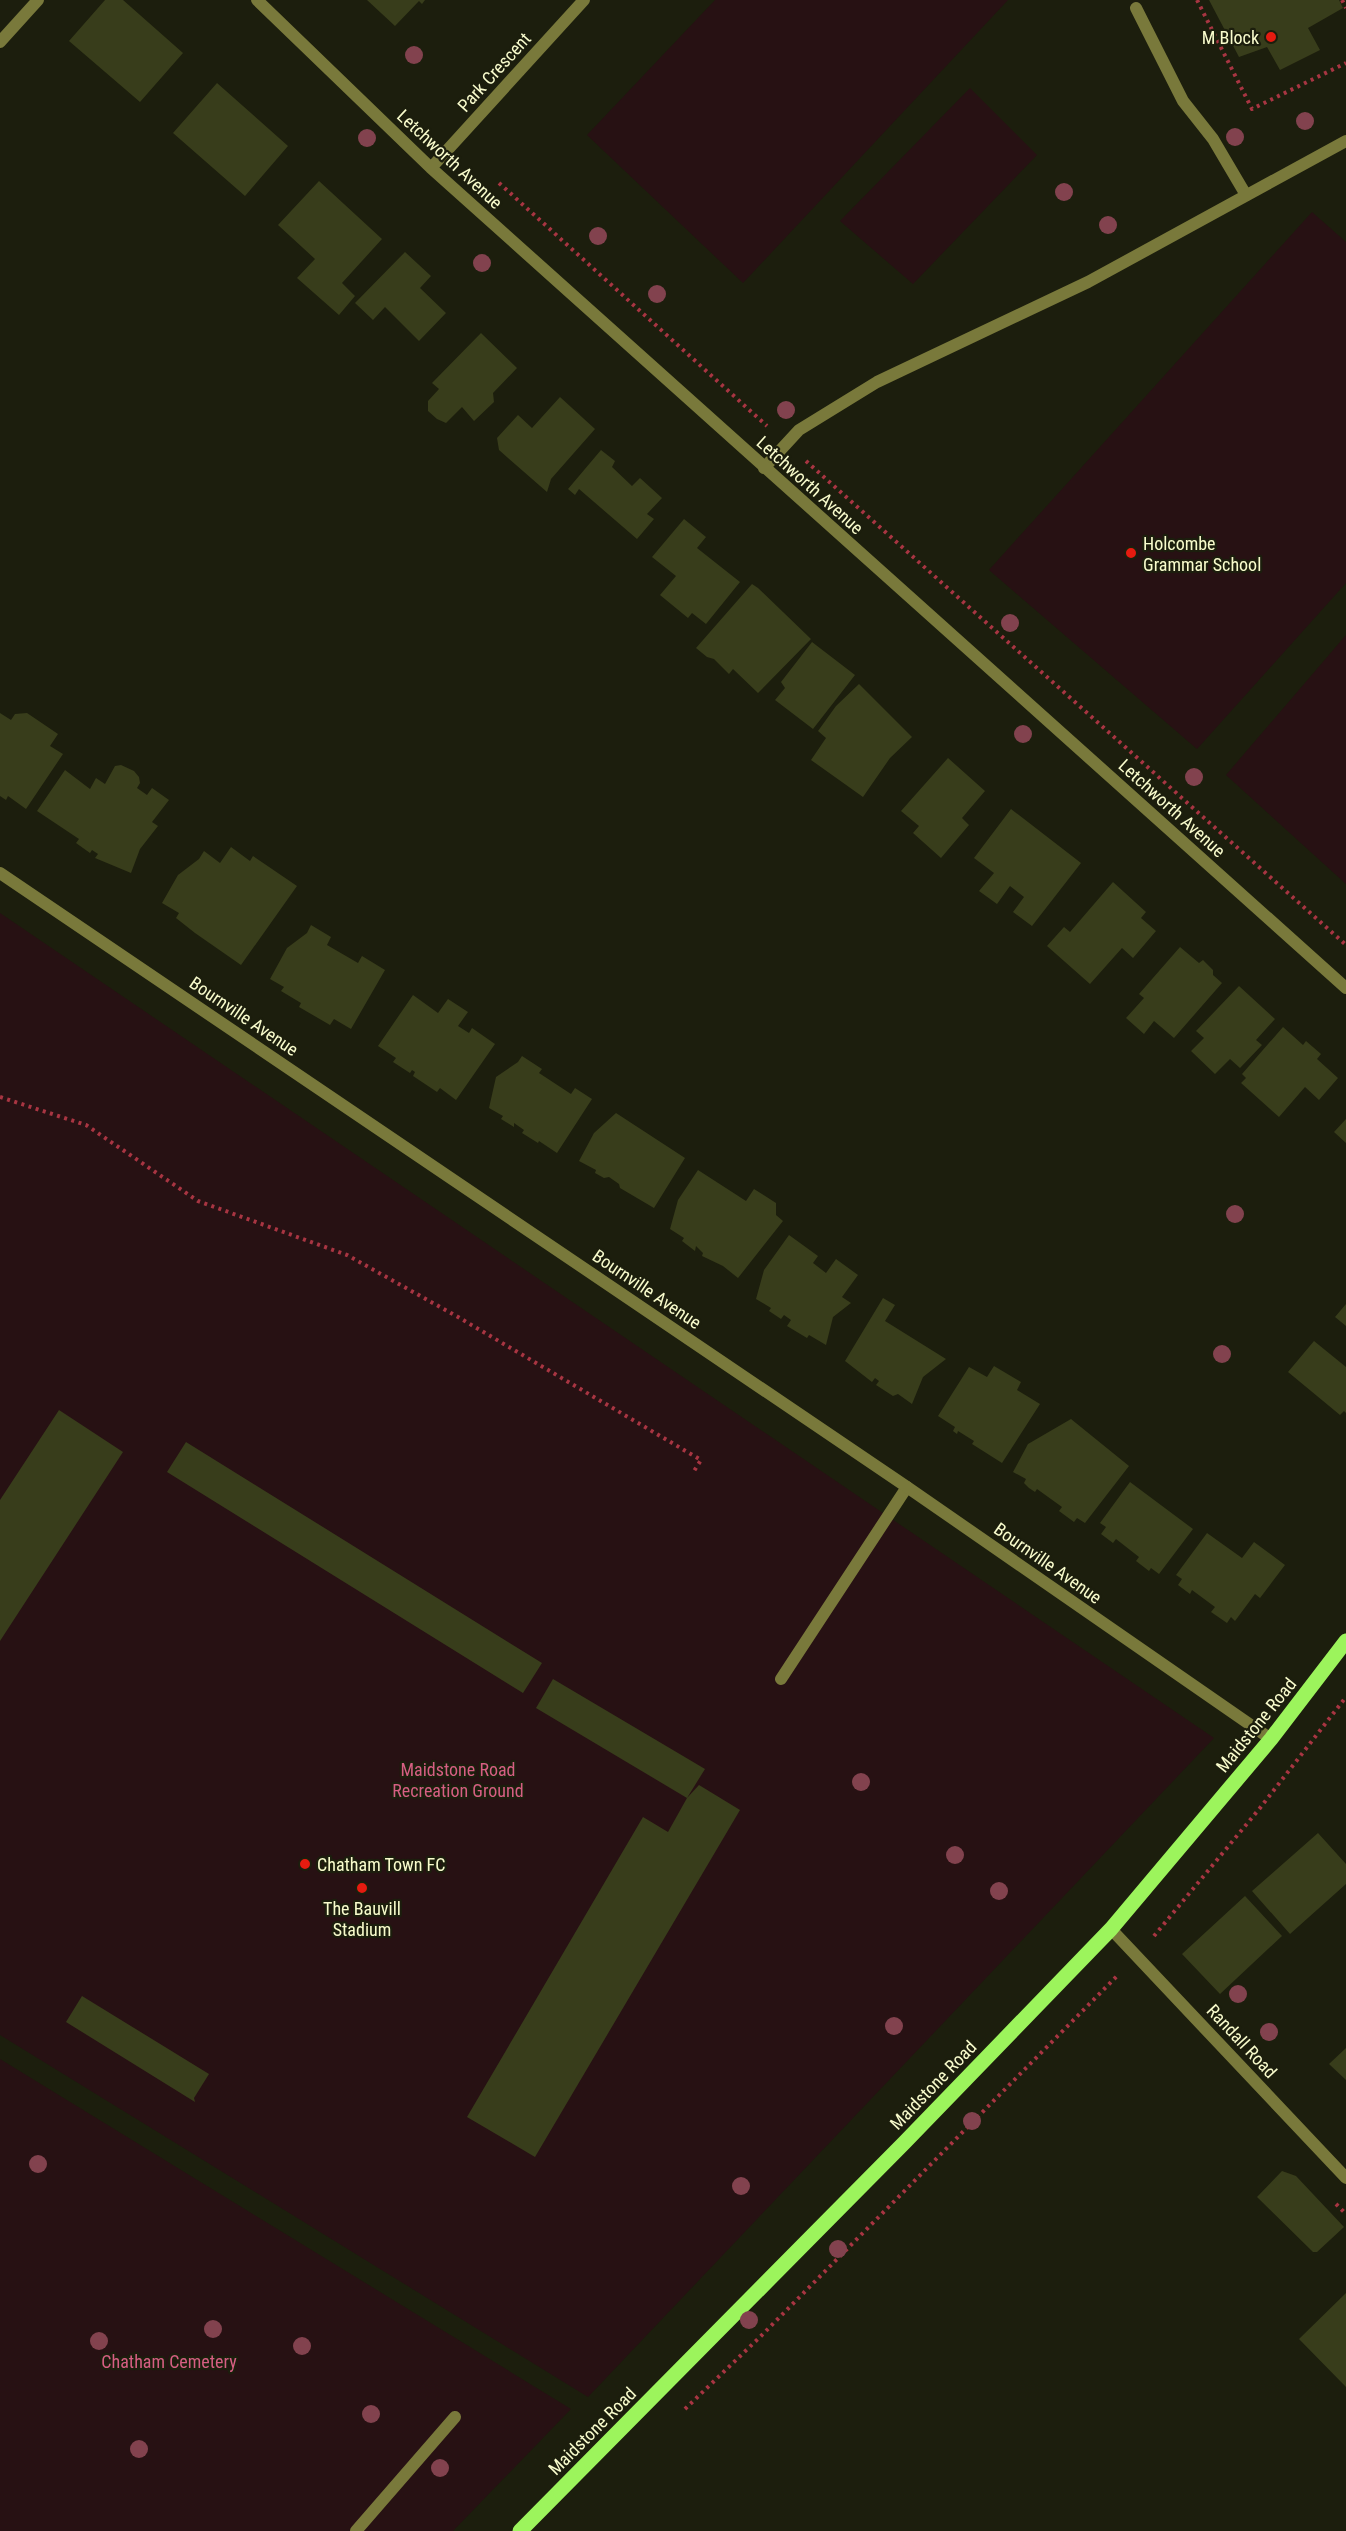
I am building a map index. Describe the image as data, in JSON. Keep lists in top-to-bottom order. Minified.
{"streets":{"main road":["Maidstone Road"],"street":["Park Crescent","Letchworth Avenue","Bournville Avenue","Randall Road"]},"crossings":[["Park Crescent","Letchworth Avenue"],["Bournville Avenue","Maidstone Road"],["Maidstone Road","Randall Road"]],"parks":["Maidstone Road Recreation Ground","Chatham Cemetery"],"places":["M Block","Holcombe Grammar School","Chatham Town FC","The Bauvill Stadium"]}
